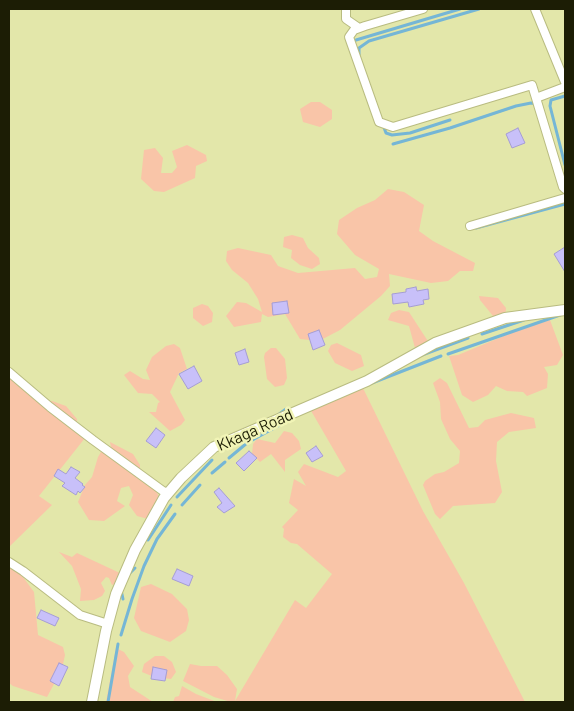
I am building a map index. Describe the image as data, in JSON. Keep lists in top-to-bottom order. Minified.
{"streets":{"street":["Kkaga Road"]}}
